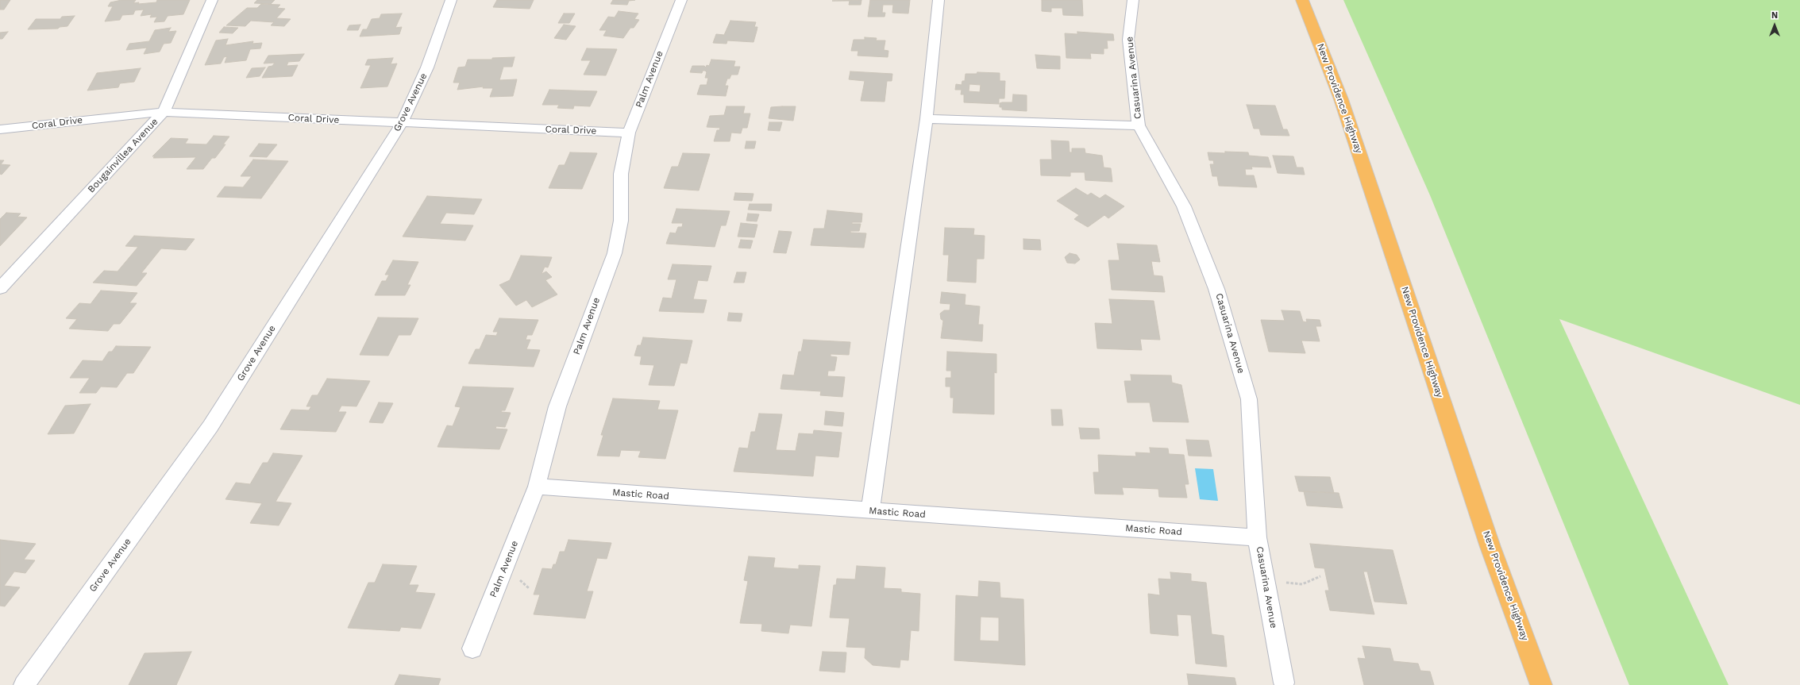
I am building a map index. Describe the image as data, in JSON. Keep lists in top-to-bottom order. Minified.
{"streets":{"highway":["New Providence Highway"],"street":["Casuarina Avenue","Palm Avenue","Grove Avenue","Coral Drive","Bougainvillea Avenue","Mastic Road"]},"crossings":[["Casuarina Avenue","Mastic Road"],["Palm Avenue","Coral Drive"],["Palm Avenue","Mastic Road"],["Grove Avenue","Coral Drive"],["Coral Drive","Bougainvillea Avenue"]],"north":"top"}
